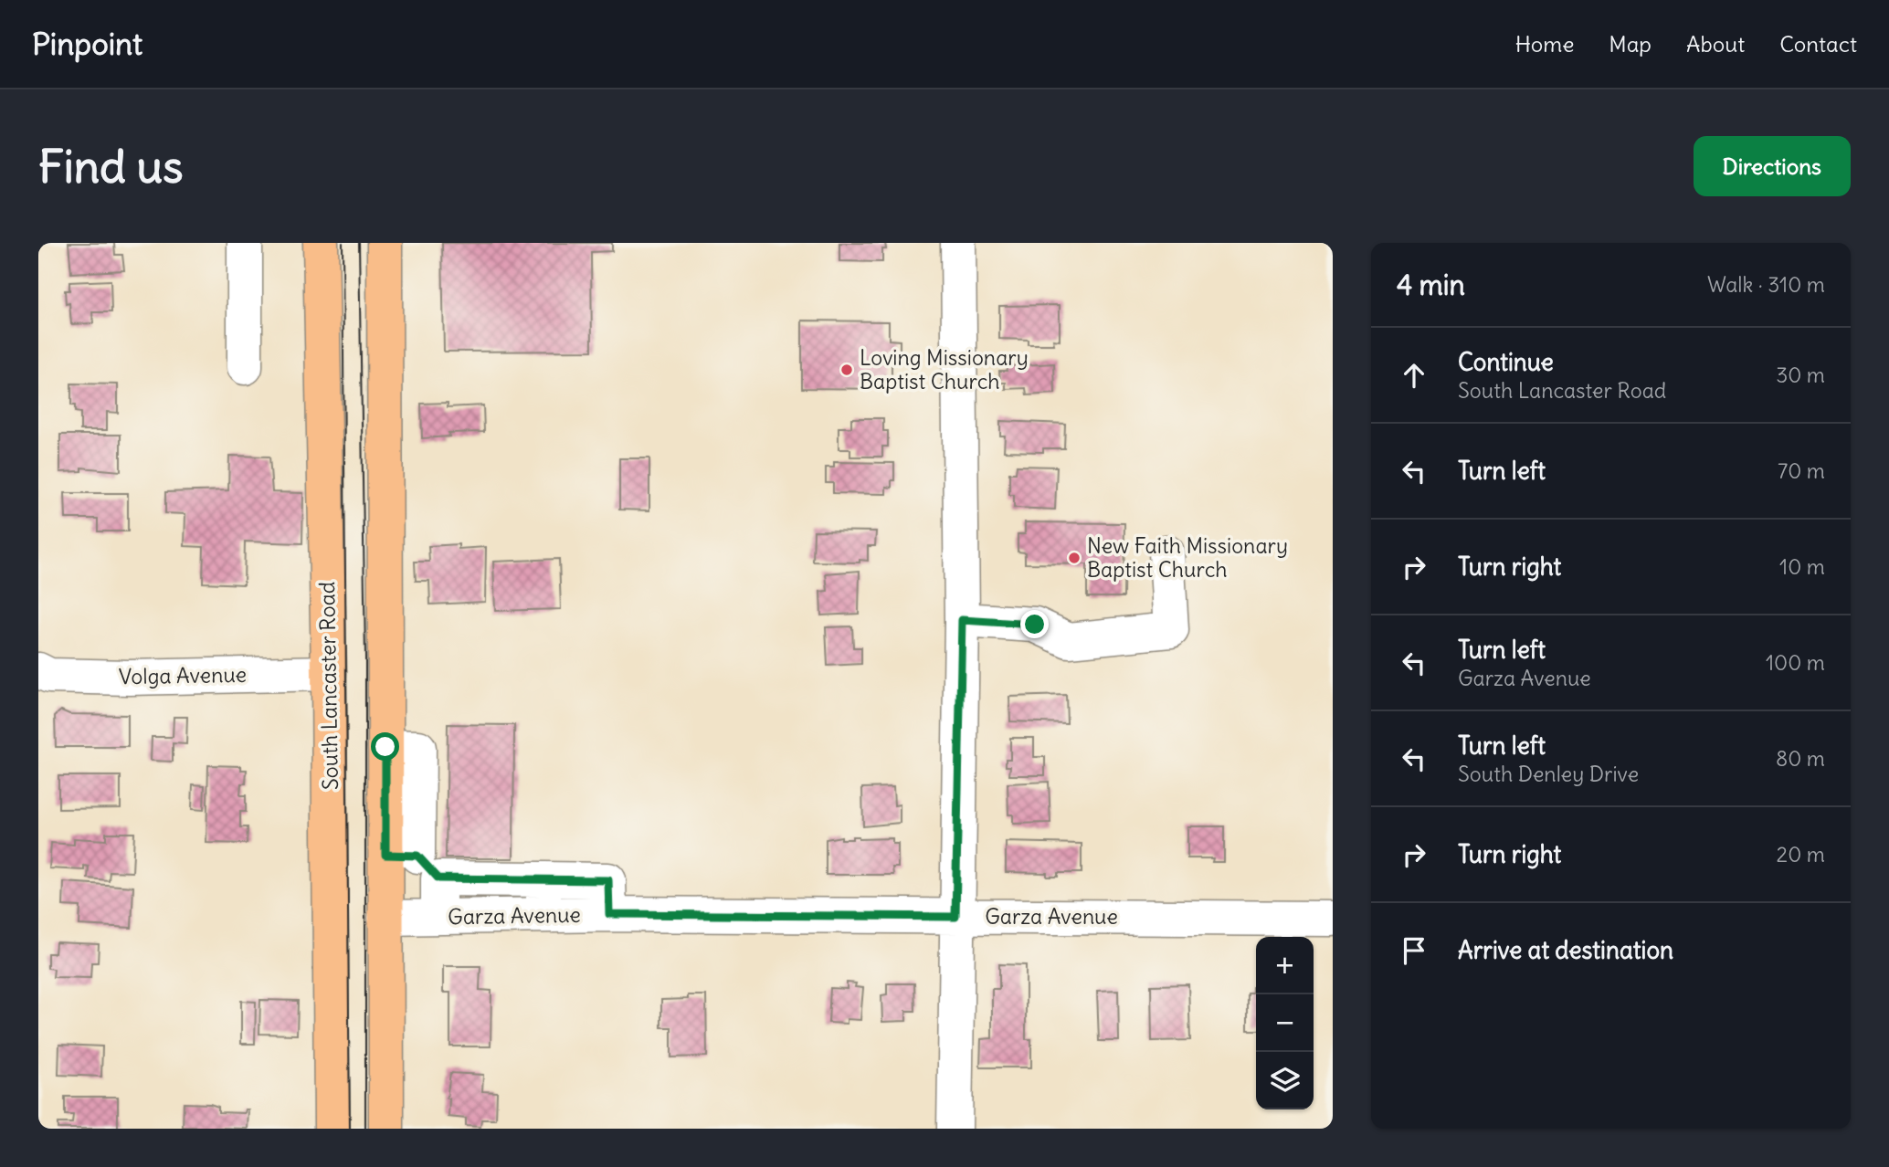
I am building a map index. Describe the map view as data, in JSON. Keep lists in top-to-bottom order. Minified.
{"streets":{"main road":["South Lancaster Road"],"street":["Volga Avenue","Garza Avenue"]},"crossings":[["Volga Avenue","South Lancaster Road"]],"places":["Loving Missionary Baptist Church","New Faith Missionary Baptist Church"],"page":{"header":"Pinpoint","nav":["Home","Map","About","Contact"],"buttons":"Directions","title":"Find us","heading":["4 min","Walk · 310 m"],"list":[["Continue","South Lancaster Road","30 m"],["Turn left","70 m"],["Turn right","10 m"],["Turn left","Garza Avenue","100 m"],["Turn left","South Denley Drive","80 m"],["Turn right","20 m"],"Arrive at destination"],"map_buttons":["+","−"]}}
